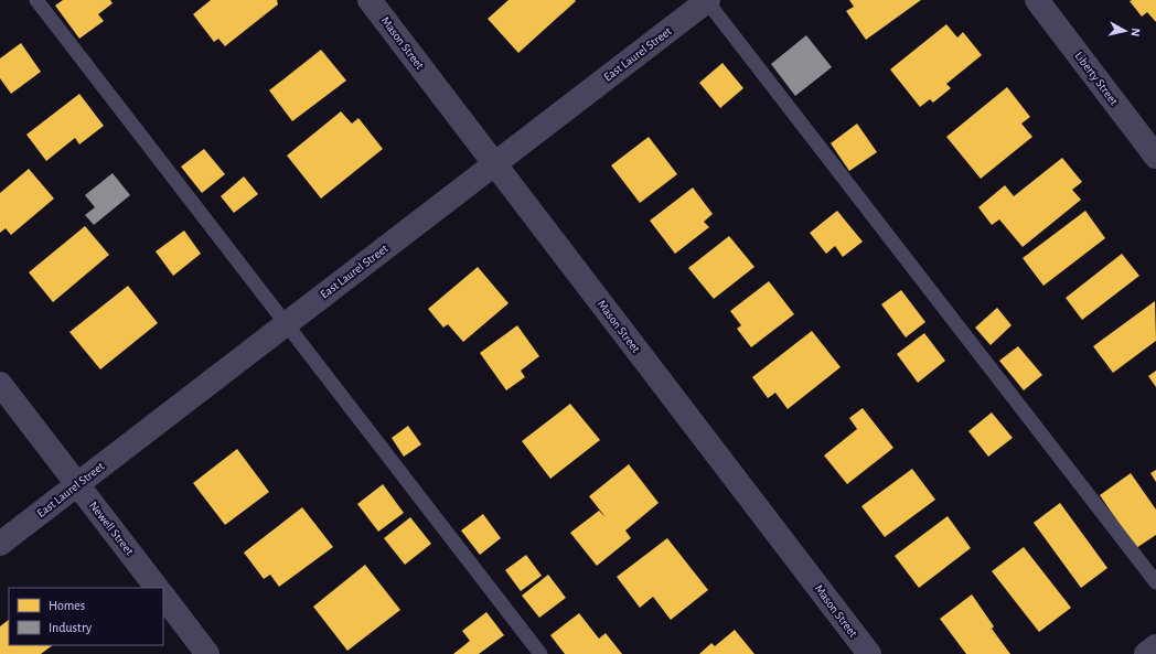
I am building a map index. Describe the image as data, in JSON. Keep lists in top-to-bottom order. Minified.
{"streets":{"street":["Mason Street","East Laurel Street","Liberty Street","Newell Street"]},"crossings":[["Mason Street","East Laurel Street"],["East Laurel Street","Newell Street"]],"legend":["Homes","Industry"],"north":"right"}
